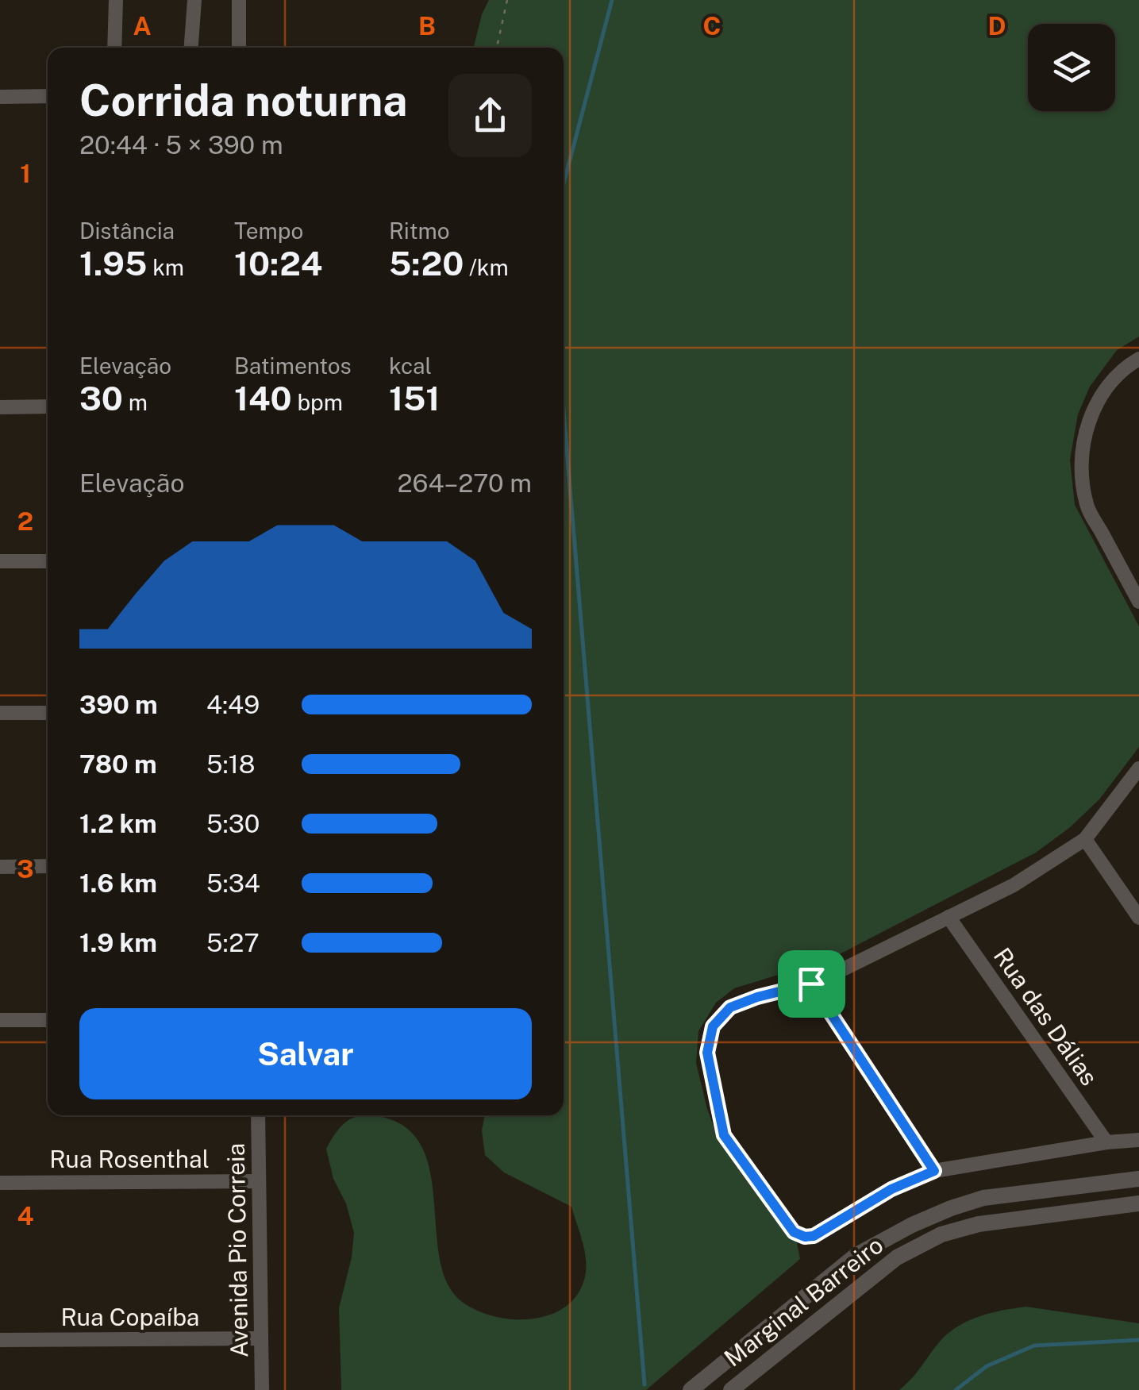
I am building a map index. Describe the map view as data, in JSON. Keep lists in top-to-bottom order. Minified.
{"streets":{"street":["Rua das Dálias","Rua Rosenthal","Avenida Pio Correia","Marginal Barreiro","Rua Copaíba"]},"crossings":[["Rua Rosenthal","Avenida Pio Correia"],["Avenida Pio Correia","Rua Copaíba"]],"page":{"heading":["Corrida noturna","20:44 · 5 × 390 m"],"stats":[["Distância","1.95 km"],["Tempo","10:24"],["Ritmo","5:20 /km"],["Elevação","30 m"],["Batimentos","140 bpm"],["kcal","151"]],"chart":["Elevação","264–270 m"],"list":[{"name":"390 m","note":"4:49"},{"name":"780 m","note":"5:18"},{"name":"1.2 km","note":"5:30"},{"name":"1.6 km","note":"5:34"},{"name":"1.9 km","note":"5:27"}],"buttons":"Salvar"},"grid":{"columns":["A","B","C","D"],"rows":["1","2","3","4"]}}
